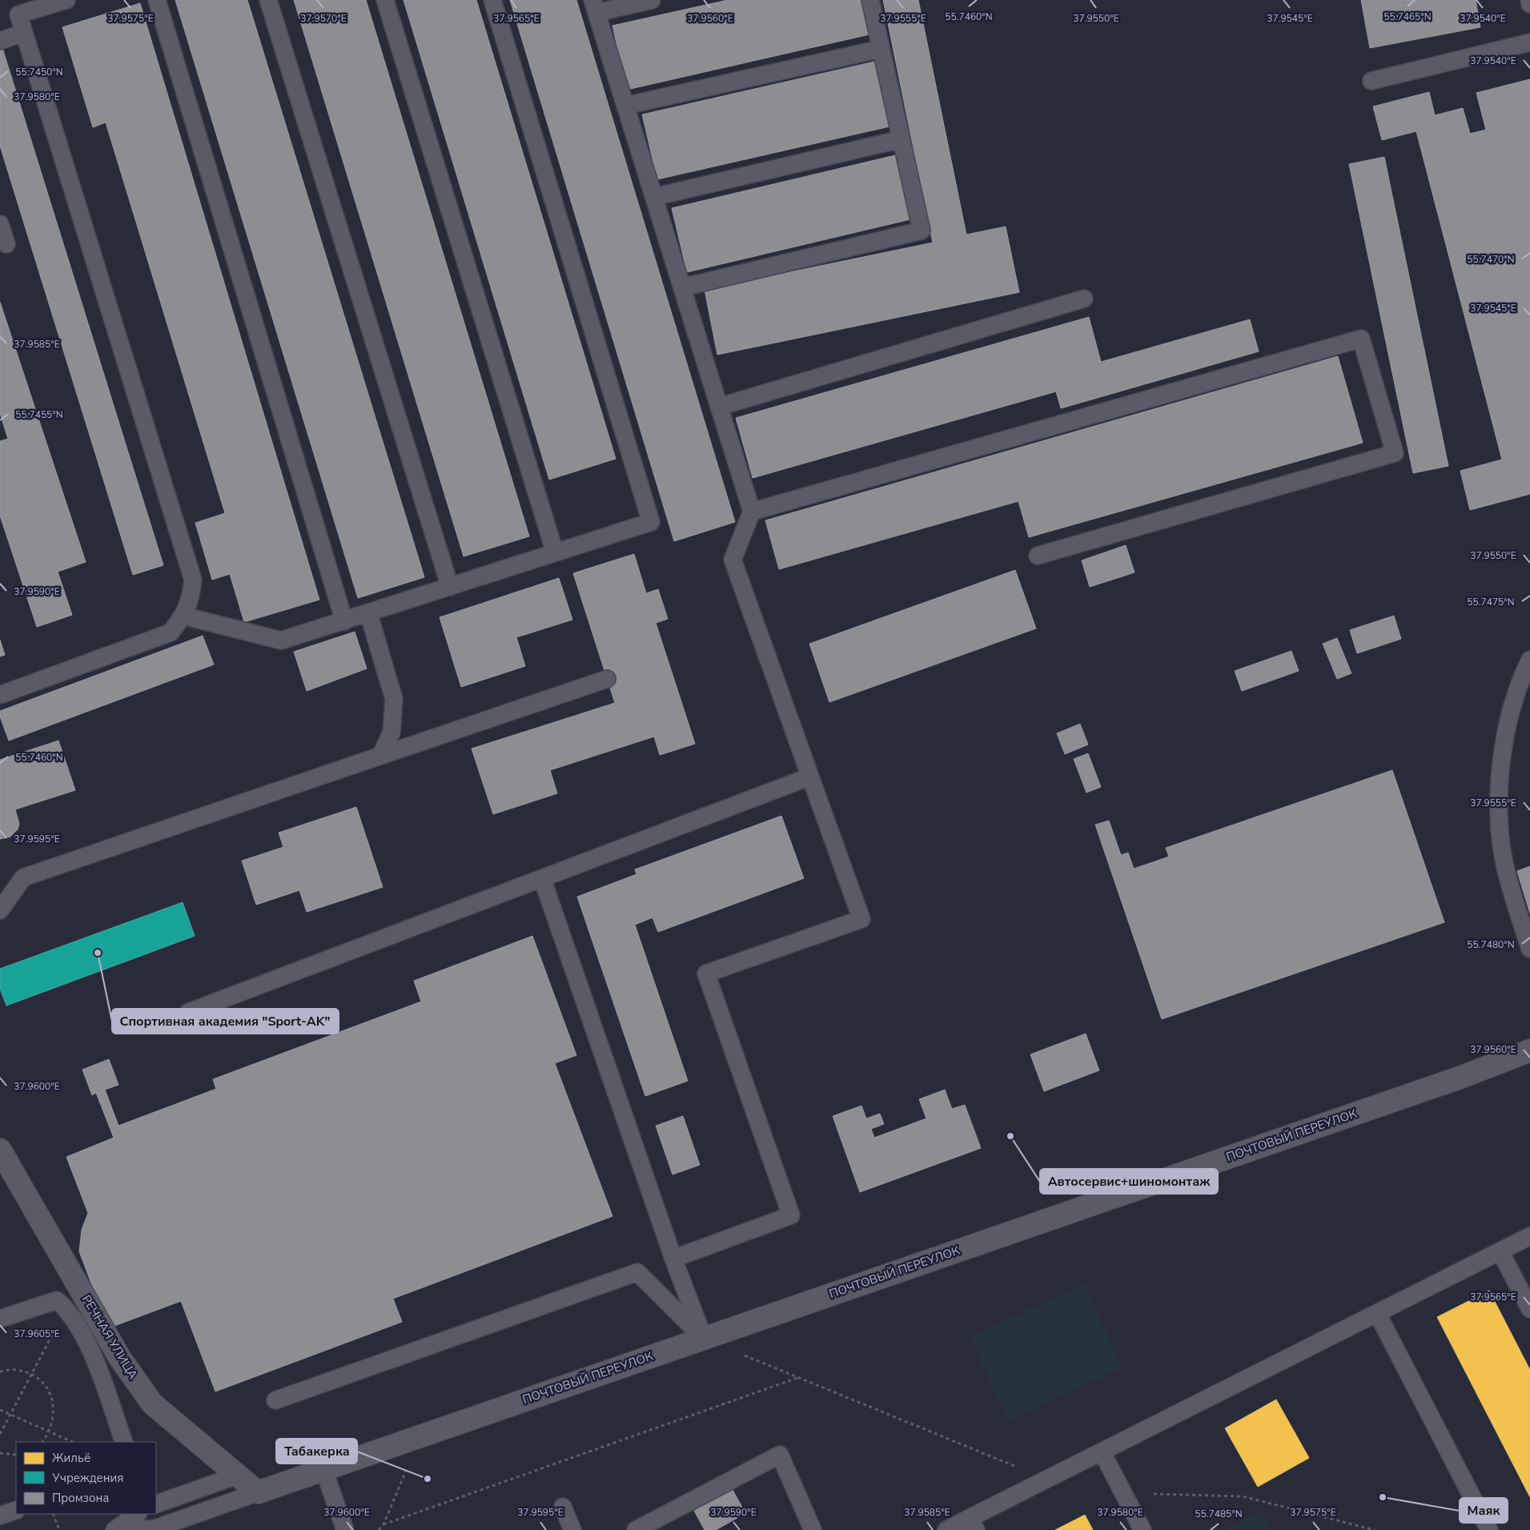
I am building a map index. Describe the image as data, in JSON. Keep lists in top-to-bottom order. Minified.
{"streets":{"street":["ПОЧТОВЫЙ ПЕРЕУЛОК","РЕЧНАЯ УЛИЦА"]},"crossings":[["ПОЧТОВЫЙ ПЕРЕУЛОК","РЕЧНАЯ УЛИЦА"]],"places":["Спортивная академия \"Sport-AK\"","Автосервис+шиномонтаж","Табакерка","Маяк"],"legend":["Жильё","Учреждения","Промзона"],"coordinates":["55.7460°N","55.7465°N","37.9540°E","37.9575°E","37.9570°E","37.9565°E","37.9560°E","37.9555°E","37.9550°E","37.9545°E","55.7450°N","37.9580°E","55.7470°N","37.9585°E","55.7455°N","37.9590°E","55.7475°N","37.9595°E","55.7480°N","37.9600°E","37.9605°E","55.7485°N"]}
